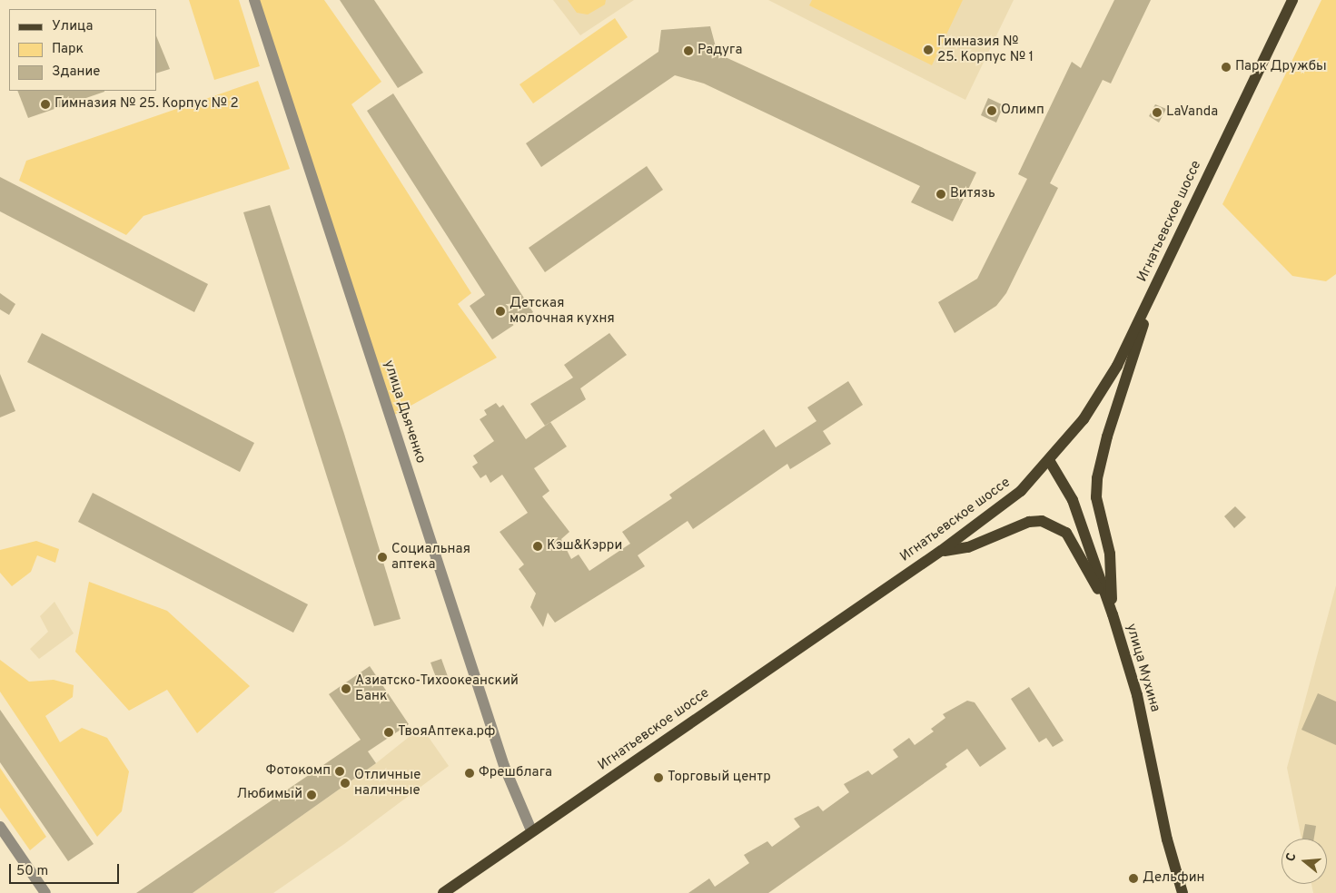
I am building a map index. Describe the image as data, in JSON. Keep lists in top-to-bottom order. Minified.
{"streets":{"main road":["Игнатьевское шоссе","улица Мухина"],"street":["улица Дьяченко"]},"crossings":[["Игнатьевское шоссе","улица Дьяченко"],["Игнатьевское шоссе","улица Мухина"]],"places":["Гимназия № 25. Корпус № 1","Радуга","Парк Дружбы","Гимназия № 25. Корпус № 2","Олимп","LaVanda","Витязь","Детская молочная кухня","Кэш&Кэрри","Социальная аптека","Азиатско-Тихоокеанский Банк","ТвояАптека.рф","Фотокомп","Фрешблага","Торговый центр","Отличные наличные","Любимый","Дельфин"],"legend":["Улица","Парк","Здание"],"scale_bar":"50 m","north":"left"}
